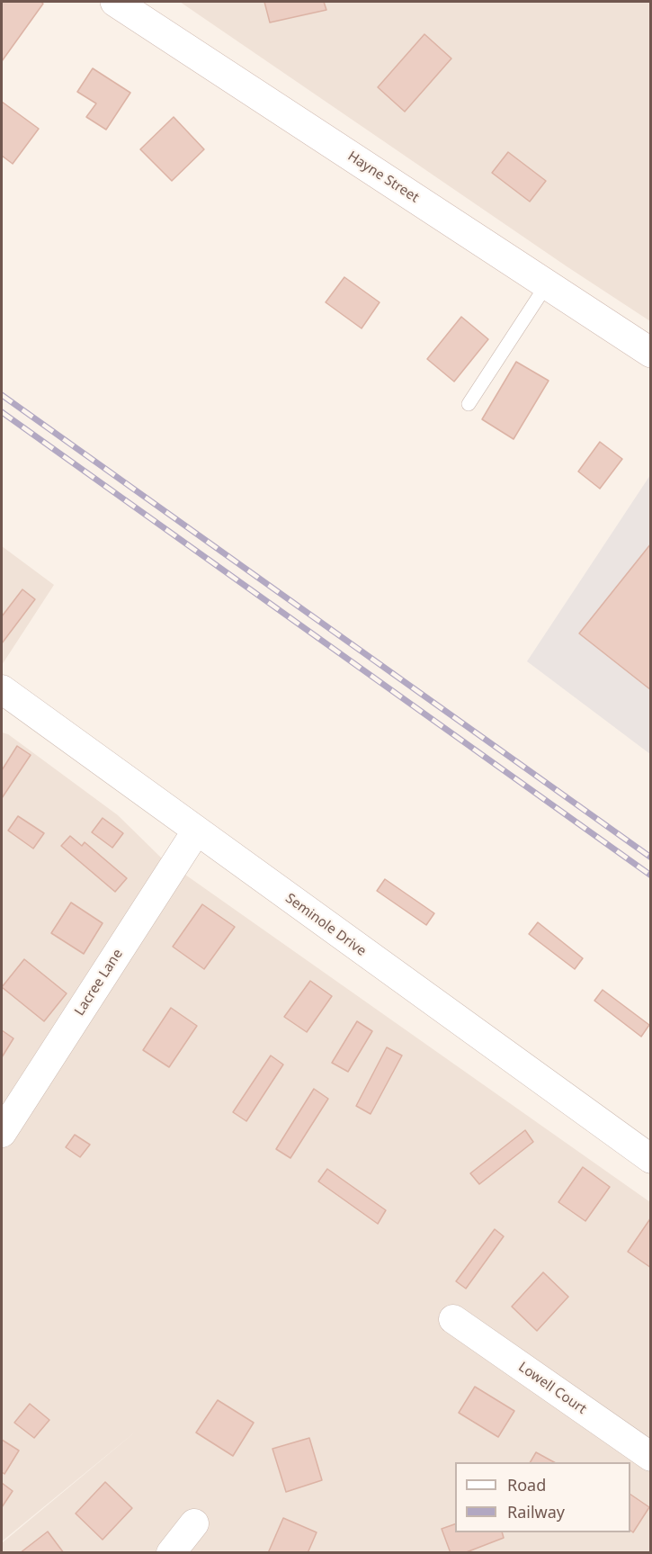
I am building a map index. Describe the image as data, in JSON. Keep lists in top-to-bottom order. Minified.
{"streets":{"street":["Hayne Street","Seminole Drive","Lacree Lane","Lowell Court"]},"crossings":[["Seminole Drive","Lacree Lane"]],"legend":["Road","Railway"]}
